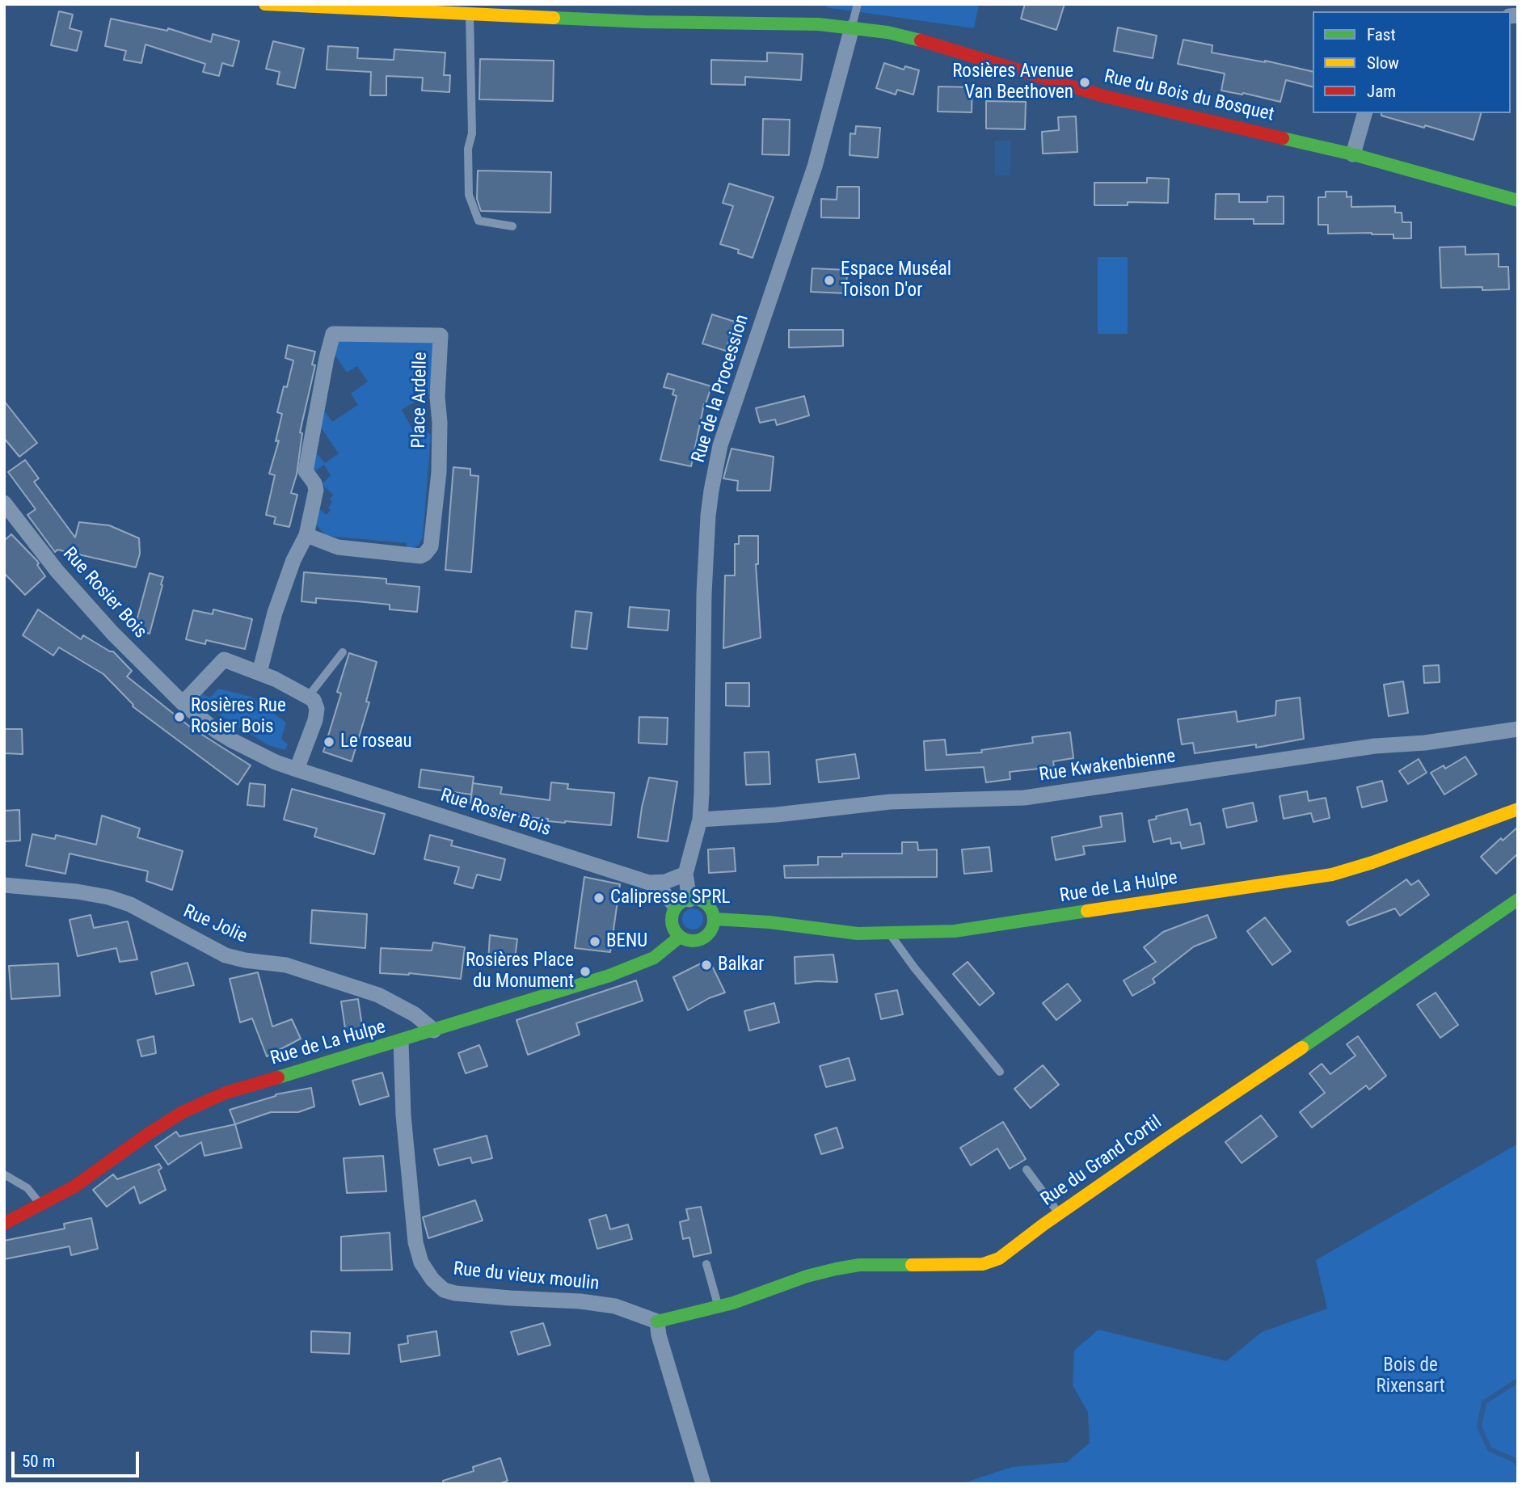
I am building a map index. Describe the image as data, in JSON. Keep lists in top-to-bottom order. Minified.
{"streets":{"street":["Rue du Bois du Bosquet","Rue de la Procession","Place Ardelle","Rue Rosier Bois","Rue Kwakenbienne","Rue de La Hulpe","Rue Jolie","Rue du Grand Cortil","Rue du vieux moulin"]},"crossings":[["Rue du Bois du Bosquet","Rue de la Procession"],["Rue de la Procession","Rue Rosier Bois"],["Rue de la Procession","Rue Kwakenbienne"],["Rue de la Procession","Rue de La Hulpe"],["Rue Rosier Bois","Rue de La Hulpe"],["Rue de La Hulpe","Rue Jolie"],["Rue de La Hulpe","Rue du vieux moulin"],["Rue du Grand Cortil","Rue du vieux moulin"]],"parks":["Bois de Rixensart"],"places":["Rosières Avenue Van Beethoven","Espace Muséal Toison D'or","Rosières Rue Rosier Bois","Le roseau","Calipresse SPRL","BENU","Balkar","Rosières Place du Monument"],"legend":["Fast","Slow","Jam"],"scale_bar":"50 m"}
